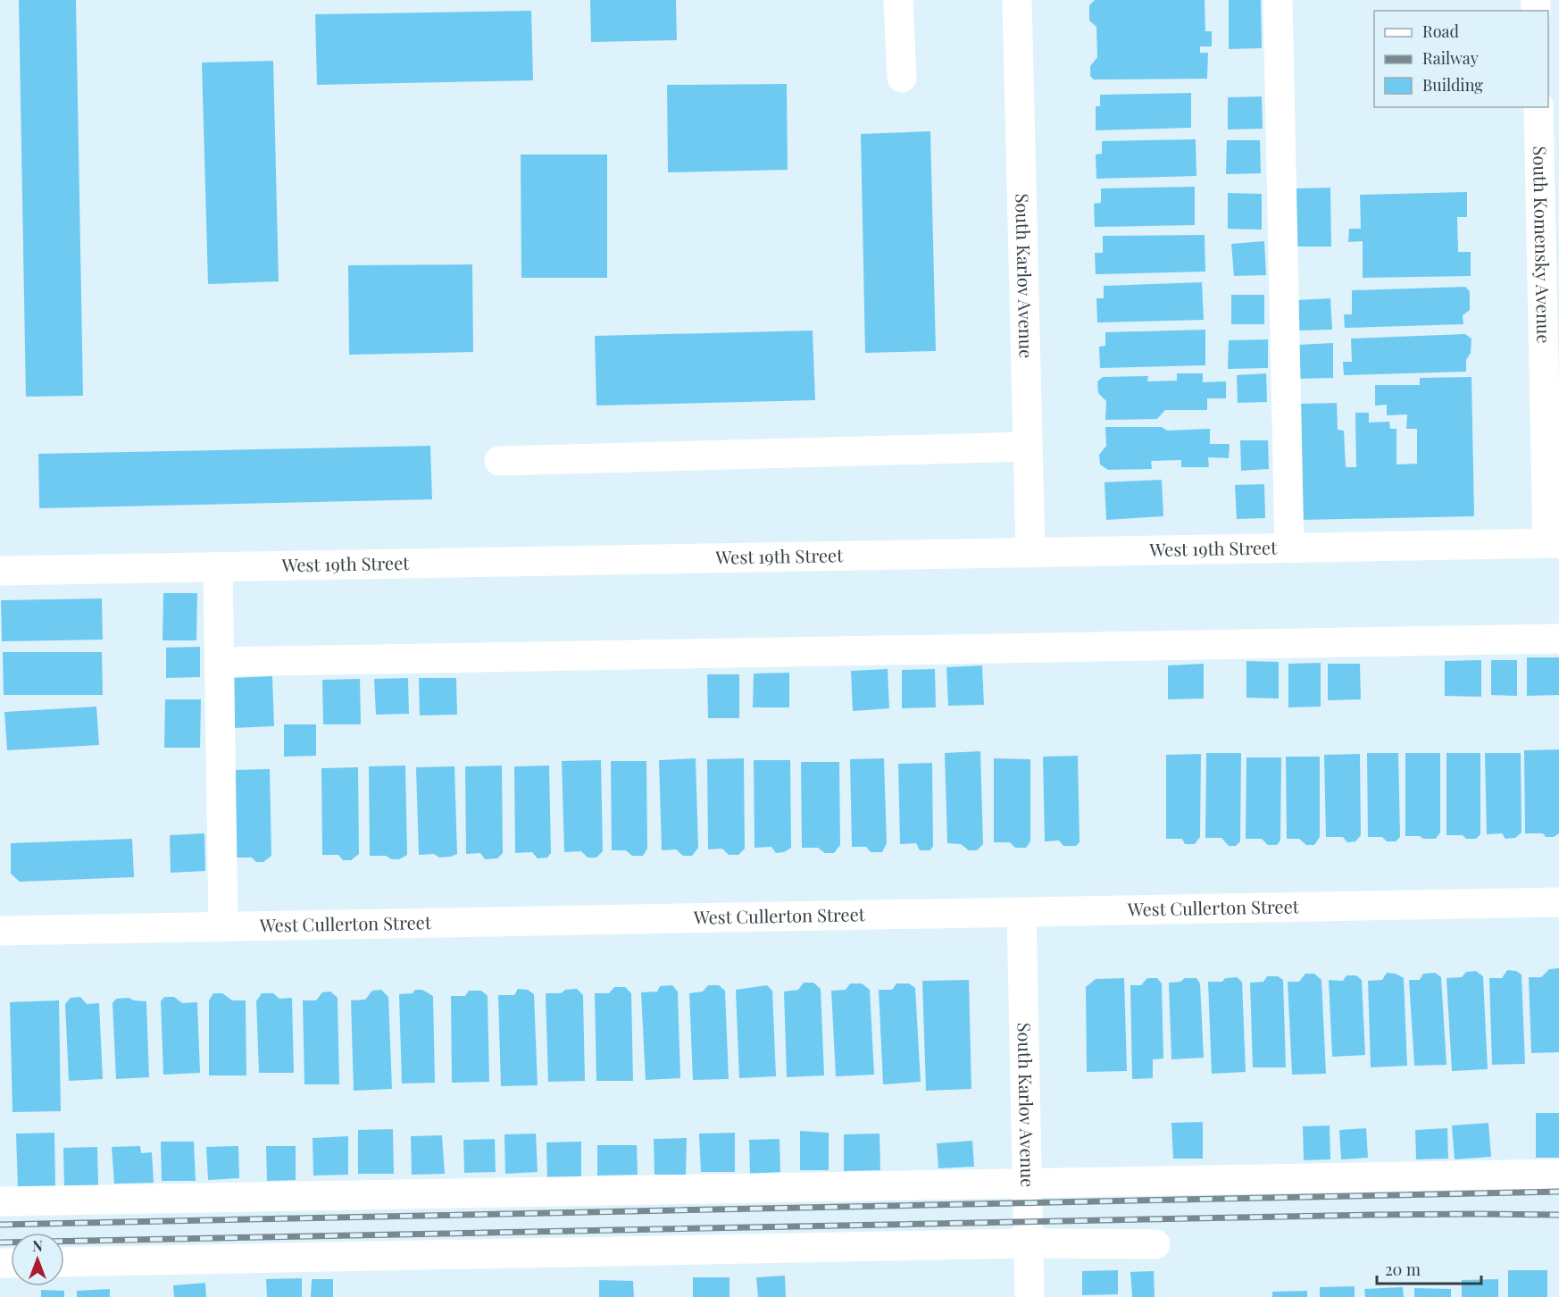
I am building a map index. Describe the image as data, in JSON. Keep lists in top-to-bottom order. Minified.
{"streets":{"street":["South Komensky Avenue","South Karlov Avenue","West 19th Street","West Cullerton Street"]},"crossings":[["South Komensky Avenue","West 19th Street"],["South Karlov Avenue","West 19th Street"],["South Karlov Avenue","West Cullerton Street"]],"legend":["Road","Railway","Building"],"scale_bar":"20 m","north":"top"}
